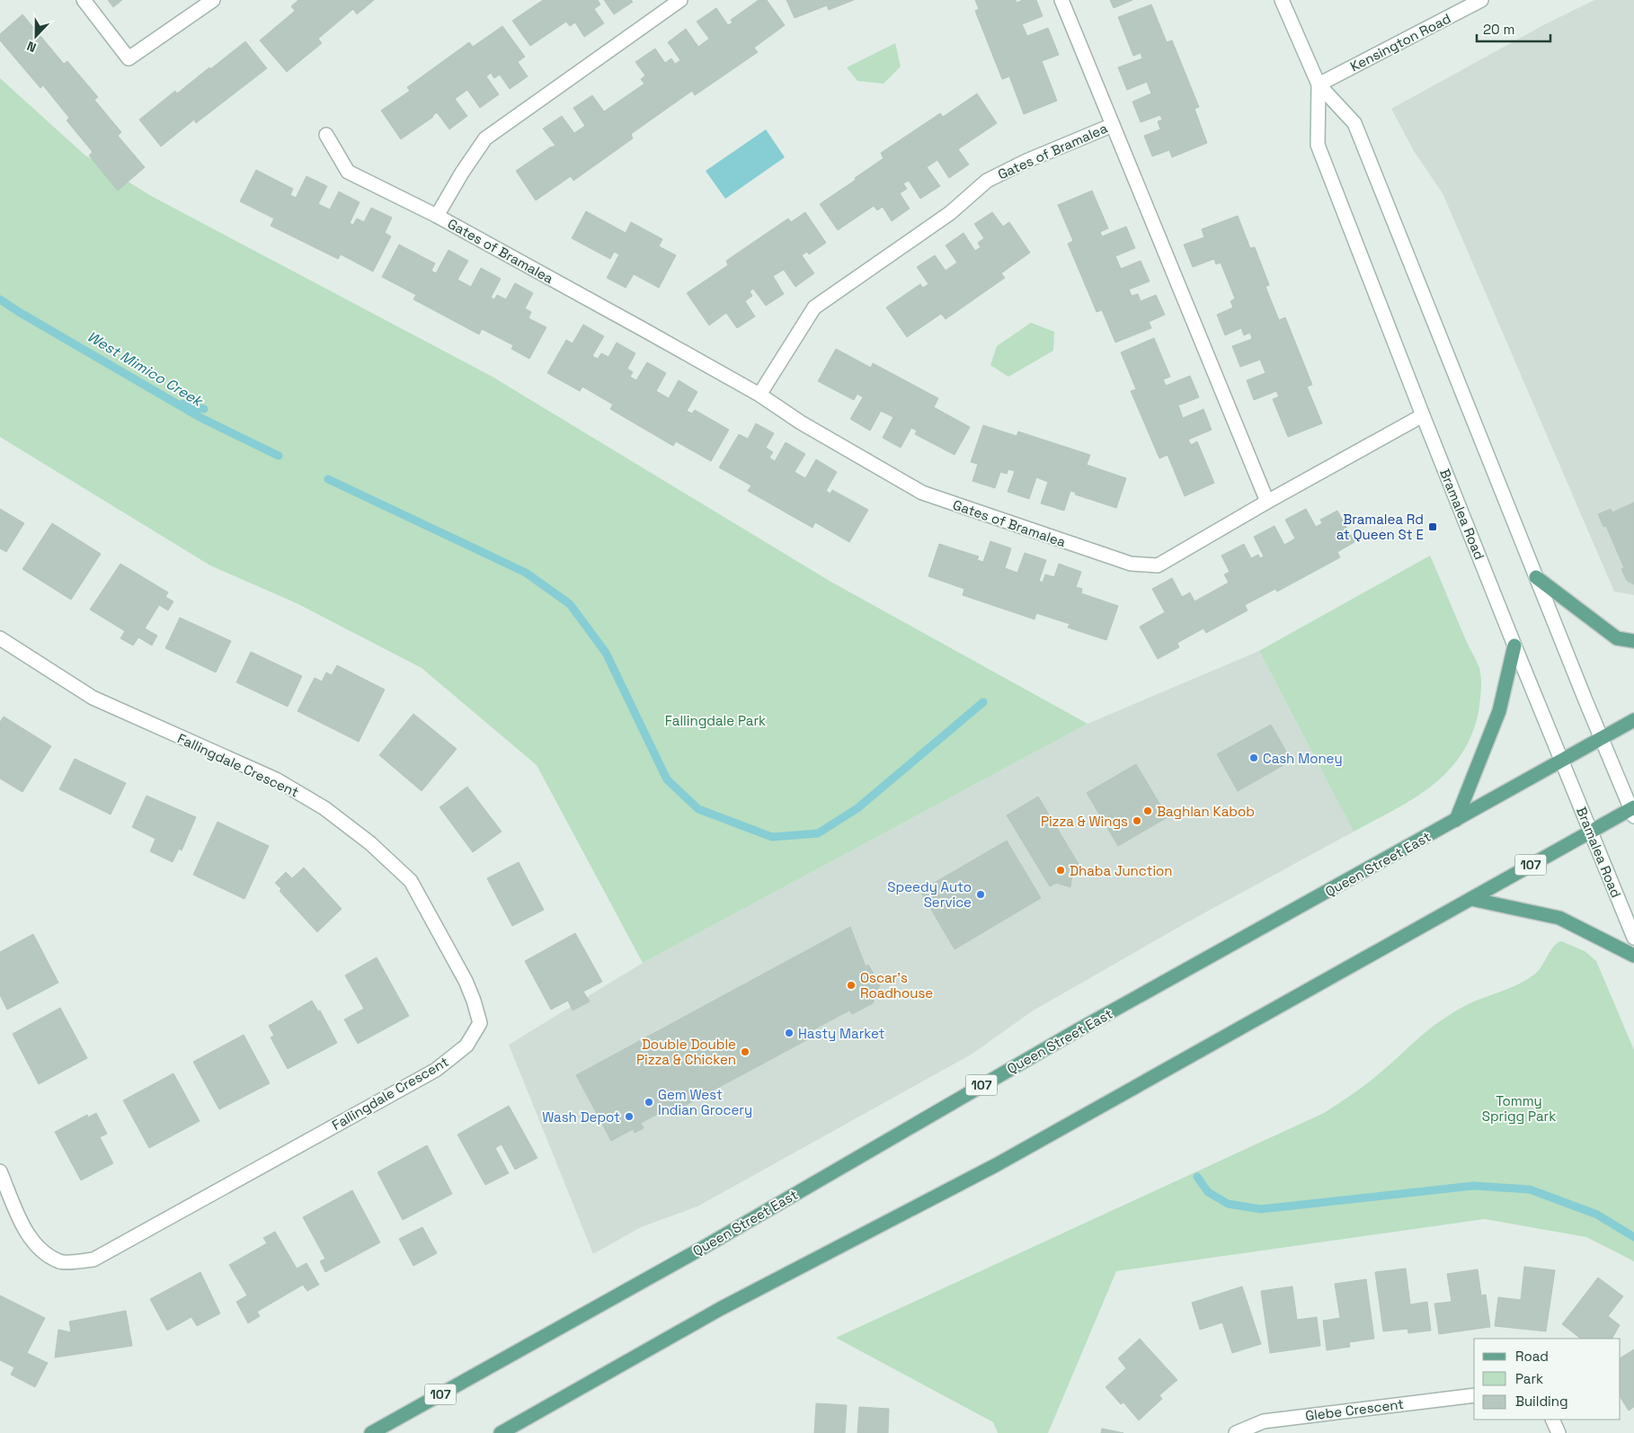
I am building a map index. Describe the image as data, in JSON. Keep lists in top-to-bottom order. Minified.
{"streets":{"main road":["Queen Street East","107"],"street":["Kensington Road","Gates of Bramalea","Bramalea Road","Fallingdale Crescent","Glebe Crescent"]},"crossings":[["Kensington Road","Bramalea Road"],["Gates of Bramalea","Bramalea Road"],["Bramalea Road","Queen Street East"],["Bramalea Road","107"]],"water":["West Mimico Creek"],"parks":["Fallingdale Park","Tommy Sprigg Park"],"places":{"transit":["Bramalea Rd at Queen St E"],"other":["Cash Money","Baghlan Kabob","Pizza & Wings","Dhaba Junction","Speedy Auto Service","Oscar's Roadhouse","Hasty Market","Double Double Pizza & Chicken","Gem West Indian Grocery","Wash Depot"]},"legend":["Road","Park","Building"],"scale_bar":"20 m","north":"bottom"}
